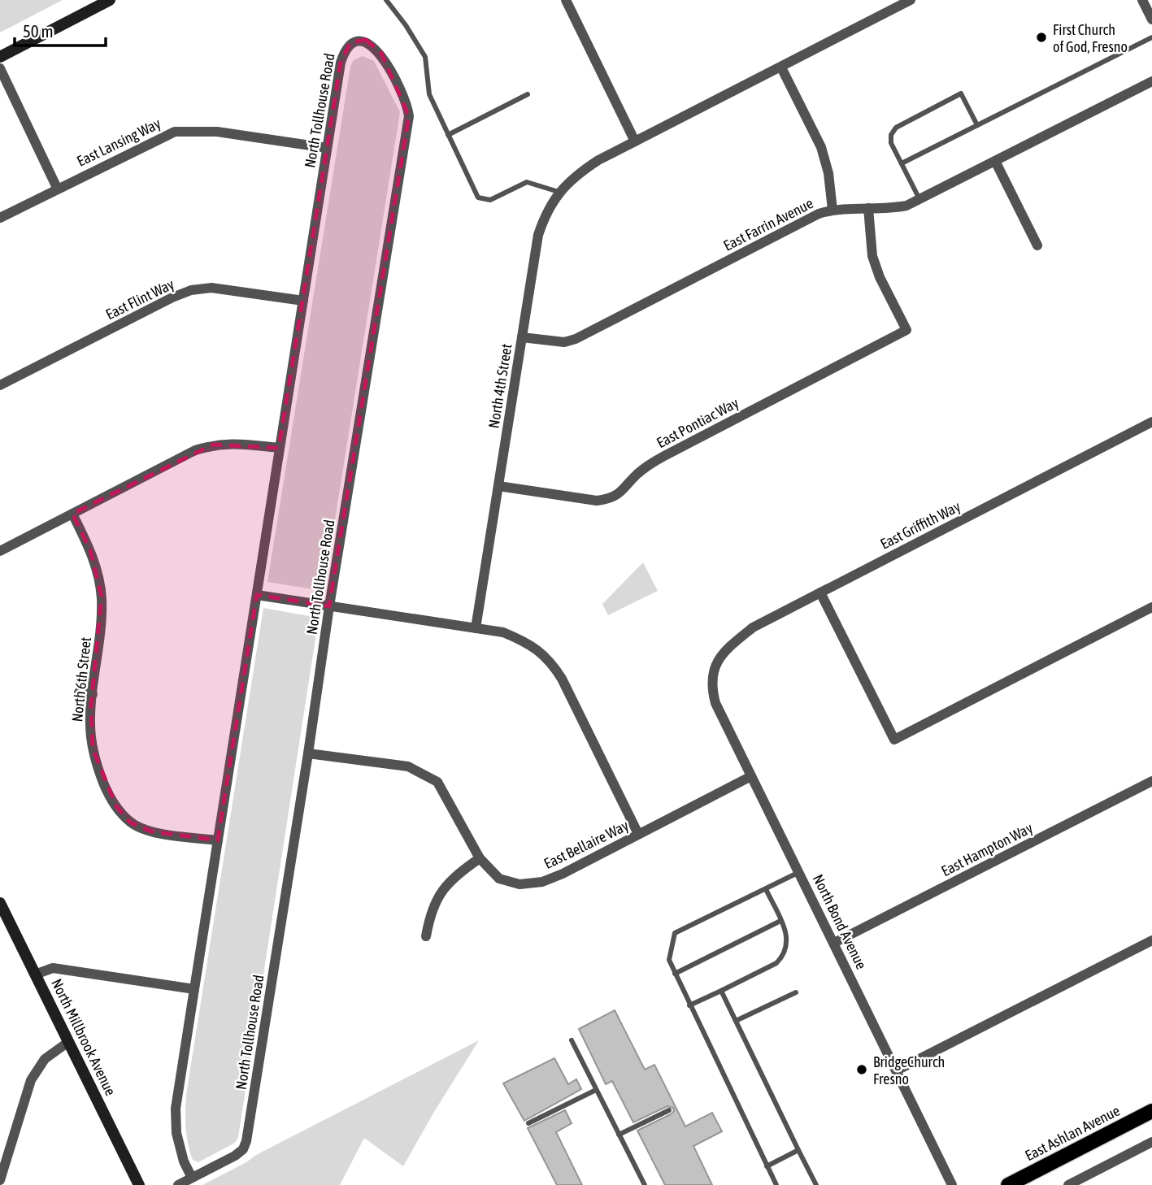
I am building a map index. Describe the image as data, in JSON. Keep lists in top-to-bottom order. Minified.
{"streets":{"main road":["East Ashlan Avenue"],"street":["North Tollhouse Road","East Lansing Way","East Farrin Avenue","East Flint Way","North 4th Street","East Pontiac Way","East Griffith Way","North 6th Street","East Bellaire Way","East Hampton Way","North Bond Avenue","North Millbrook Avenue"]},"crossings":[["North Tollhouse Road","East Lansing Way"],["North Tollhouse Road","East Flint Way"],["North Tollhouse Road","North 6th Street"],["North Tollhouse Road","East Bellaire Way"],["East Farrin Avenue","North 4th Street"],["East Farrin Avenue","East Pontiac Way"],["North 4th Street","East Pontiac Way"],["East Griffith Way","North Bond Avenue"],["East Bellaire Way","North Bond Avenue"],["East Hampton Way","North Bond Avenue"]],"places":["First Church of God, Fresno","BridgeChurch Fresno"],"scale_bar":"50 m"}
